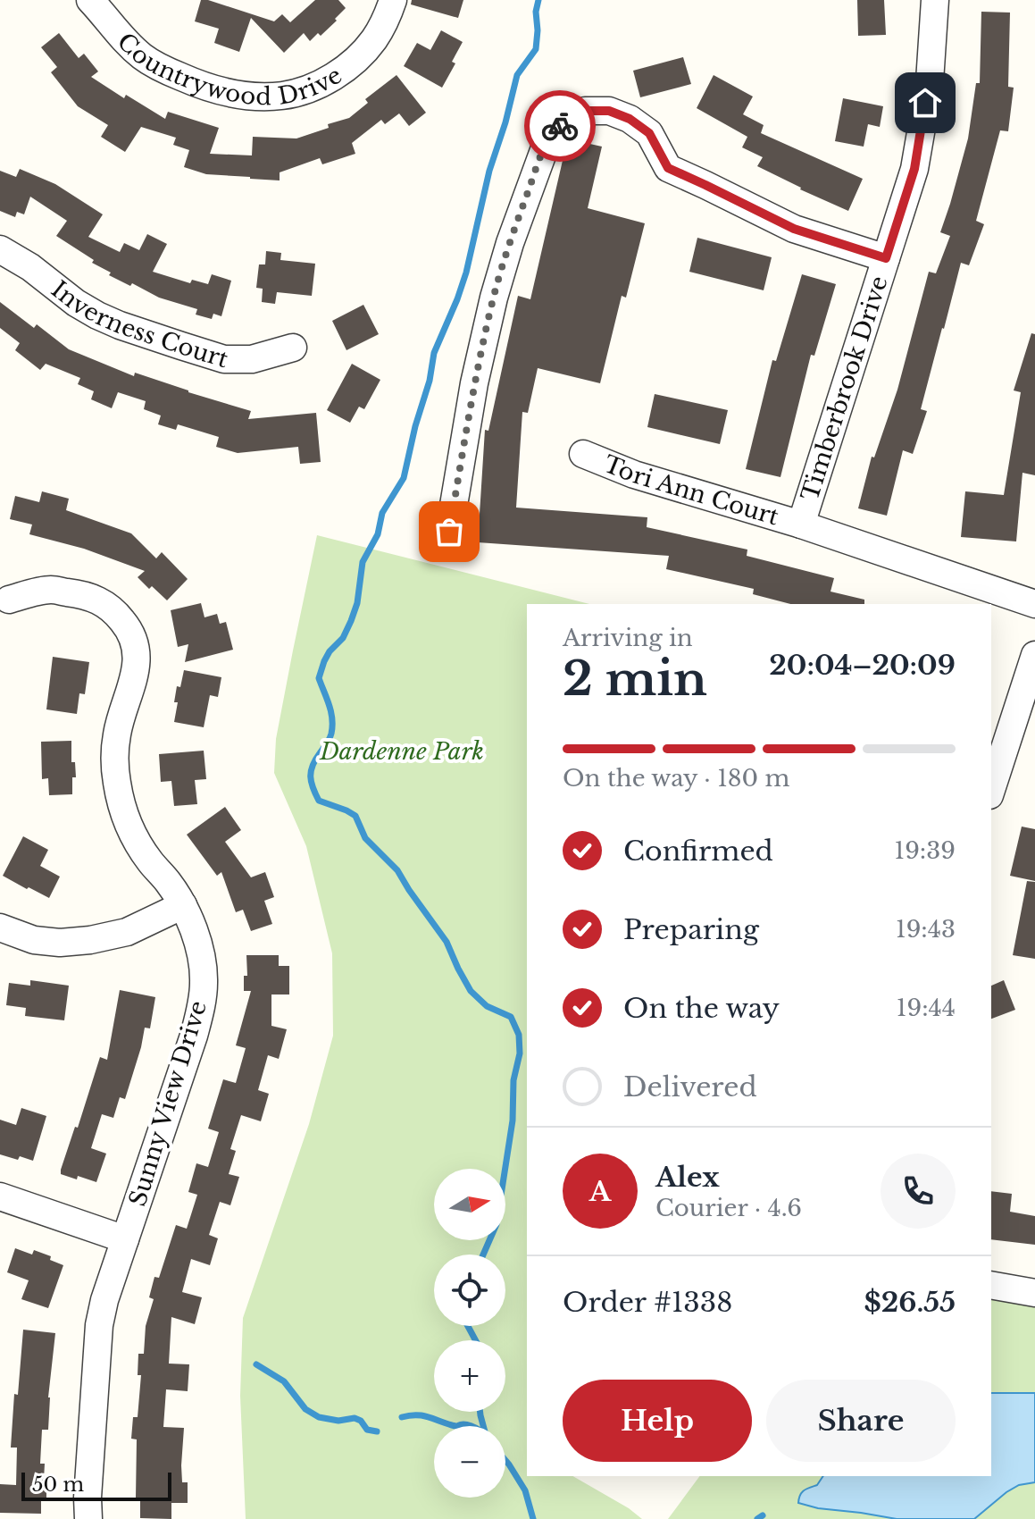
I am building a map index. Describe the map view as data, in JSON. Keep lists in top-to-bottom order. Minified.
{"streets":{"street":["Countrywood Drive","Inverness Court","Timberbrook Drive","Tori Ann Court","Sunny View Drive"]},"crossings":[["Timberbrook Drive","Tori Ann Court"]],"parks":["Dardenne Park"],"scale_bar":"50 m","north":"right","page":{"heading":["2 min","Arriving in","20:04–20:09"],"panel":["Alex","Courier · 4.6","Order #1338","$26.55"],"bar":"On the way · 180 m","list":[["Confirmed","19:39"],["Preparing","19:43"],["On the way","19:44"],"Delivered"],"round":"A","map_buttons":["+","−"],"buttons":["Help","Share"],"scale":"50 m"}}
